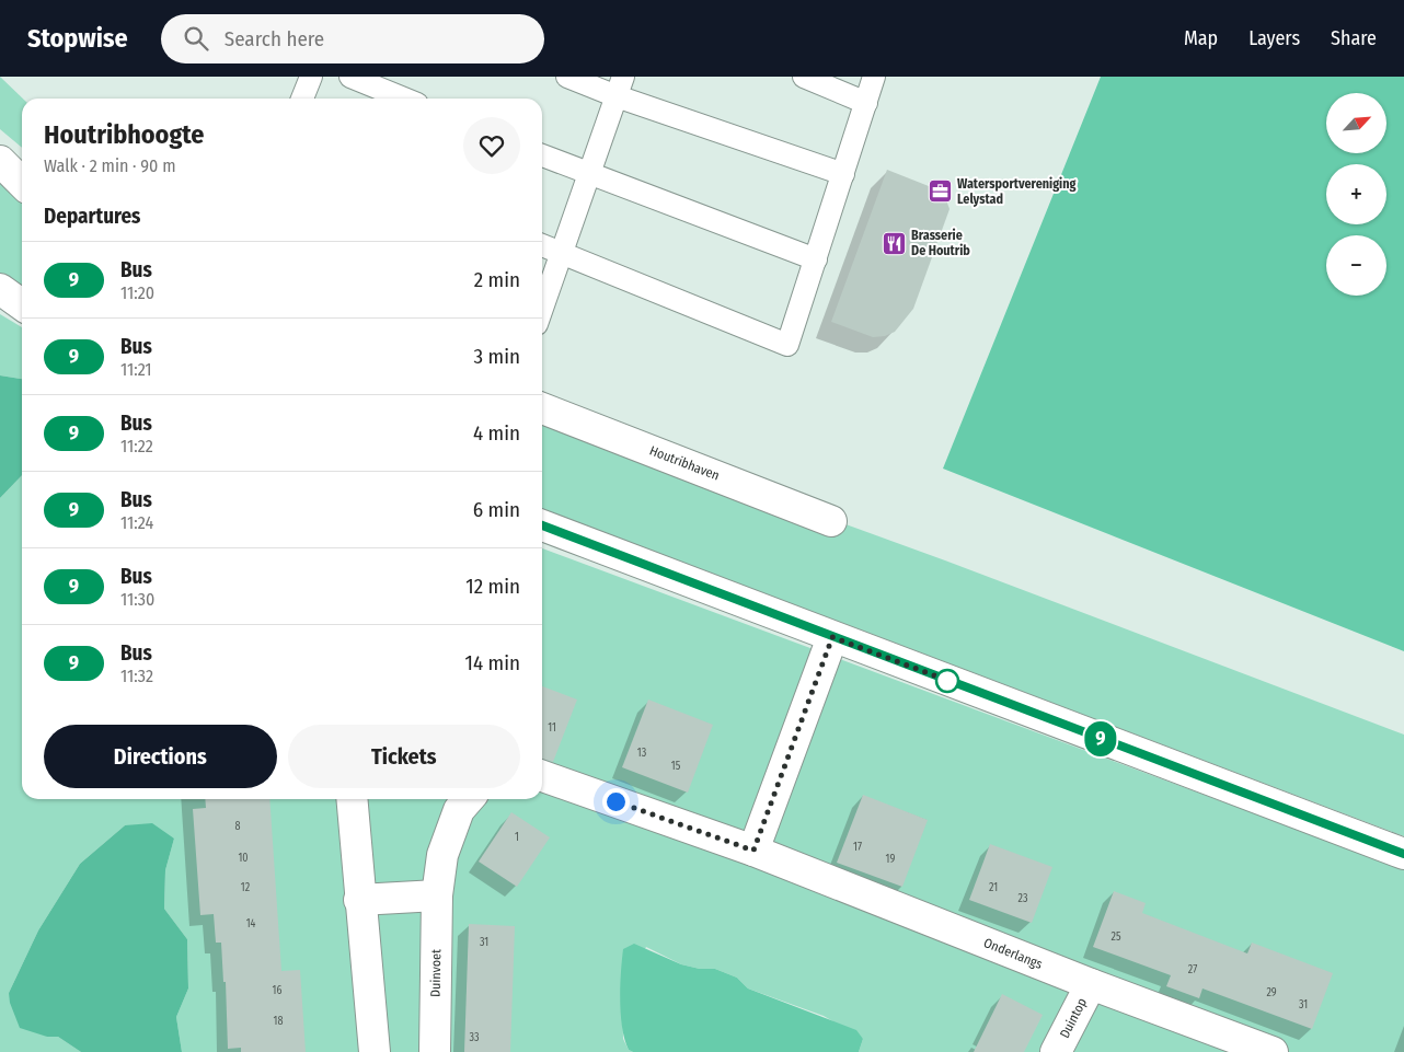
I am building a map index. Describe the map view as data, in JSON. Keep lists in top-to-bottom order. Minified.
{"streets":{"street":["Houtribhaven","Onderlangs","Duinvoet","Duintop"]},"crossings":[["Onderlangs","Duintop"]],"places":{"office":["Watersportvereniging Lelystad"],"restaurant":["Brasserie De Houtrib"]},"lines":["bus line 9"],"house_numbers":["11","13","15","8","1","17","10","19","12","21","23","14","25","31","27","16","29","31","18","33"],"north":"top right","page":{"header":"Stopwise","search":"Search here","nav":["Map","Layers","Share"],"on_map":"9","map_buttons":["+","−"],"heading":[["Houtribhoogte","Walk · 2 min · 90 m"],"Departures"],"list":[{"mark":"9","name":"Bus","note":"11:20","value":"2 min"},{"mark":"9","name":"Bus","note":"11:21","value":"3 min"},{"mark":"9","name":"Bus","note":"11:22","value":"4 min"},{"mark":"9","name":"Bus","note":"11:24","value":"6 min"},{"mark":"9","name":"Bus","note":"11:30","value":"12 min"},{"mark":"9","name":"Bus","note":"11:32","value":"14 min"}],"buttons":["Directions","Tickets"]}}
